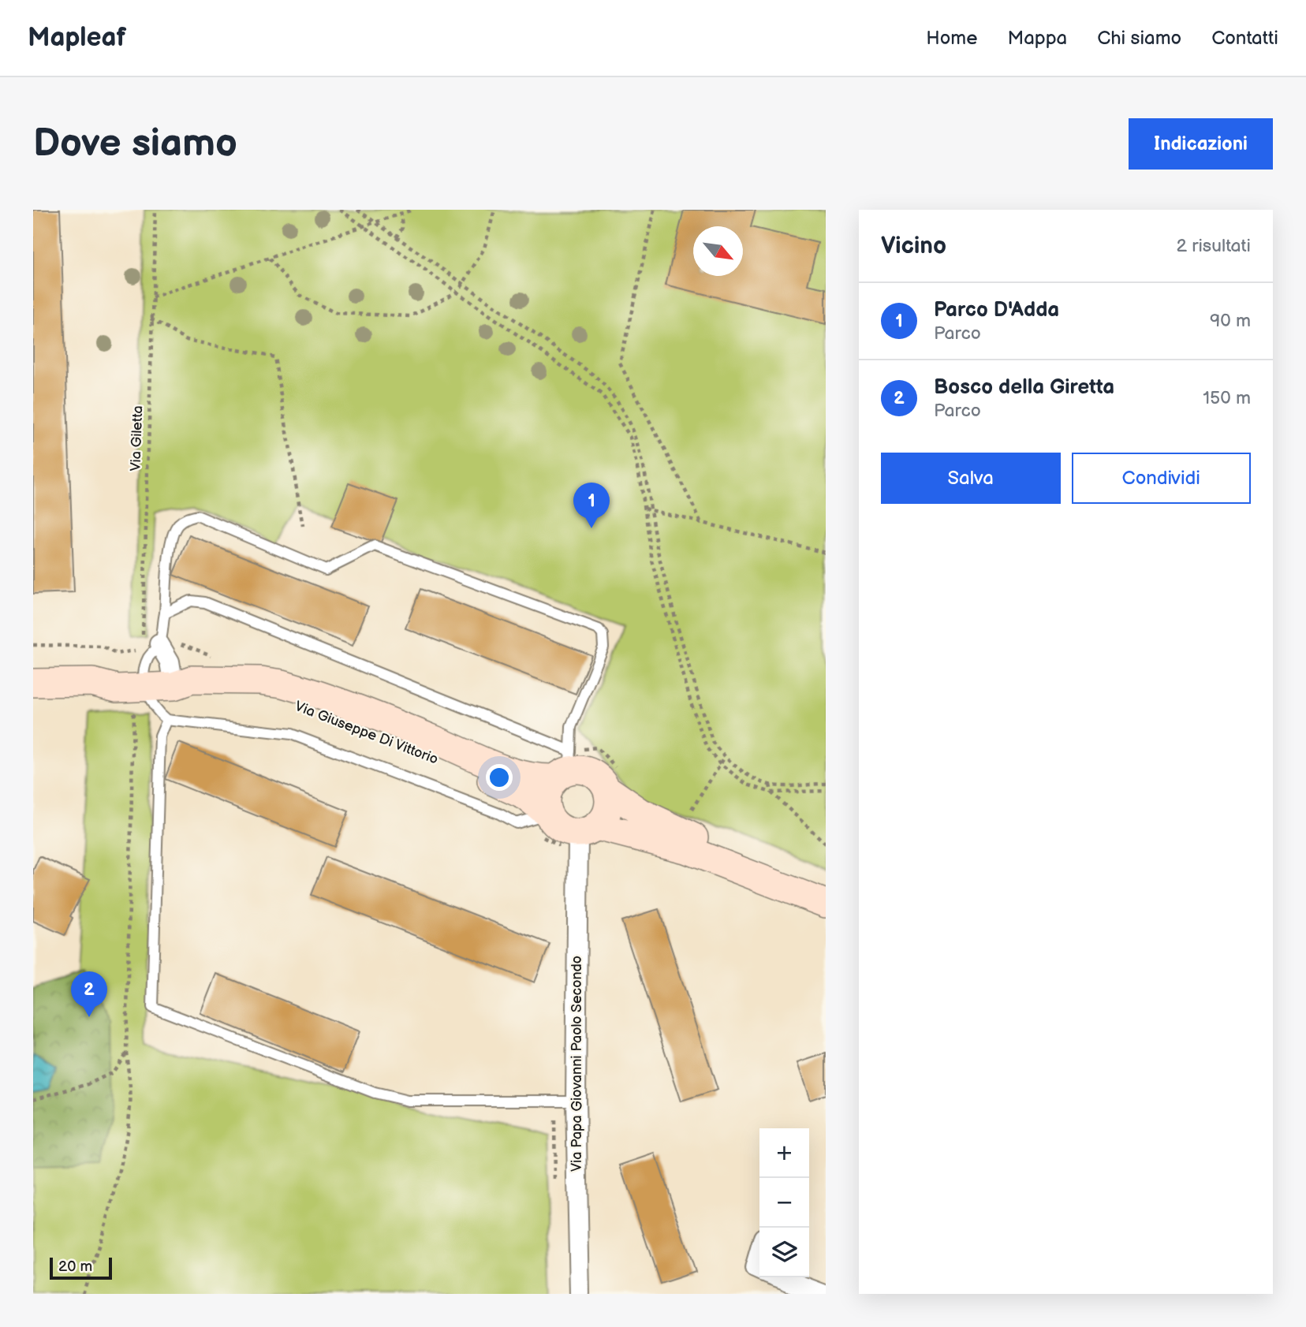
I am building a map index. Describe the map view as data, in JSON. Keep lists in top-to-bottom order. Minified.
{"streets":{"street":["Via Giuseppe Di Vittorio","Via Papa Giovanni Paolo Secondo"],"path":["Via Giletta"]},"crossings":[["Via Giletta","Via Giuseppe Di Vittorio"],["Via Giuseppe Di Vittorio","Via Papa Giovanni Paolo Secondo"]],"scale_bar":"20 m","north":"bottom right","page":{"header":"Mapleaf","nav":["Home","Mappa","Chi siamo","Contatti"],"buttons":["Indicazioni",["Salva","Condividi"]],"title":"Dove siamo","heading":["Vicino","2 risultati"],"list":[{"mark":"1","name":"Parco D'Adda","note":"Parco","value":"90 m"},{"mark":"2","name":"Bosco della Giretta","note":"Parco","value":"150 m"}],"pins":["1","2"],"map_buttons":["+","−"],"scale":"20 m"}}
